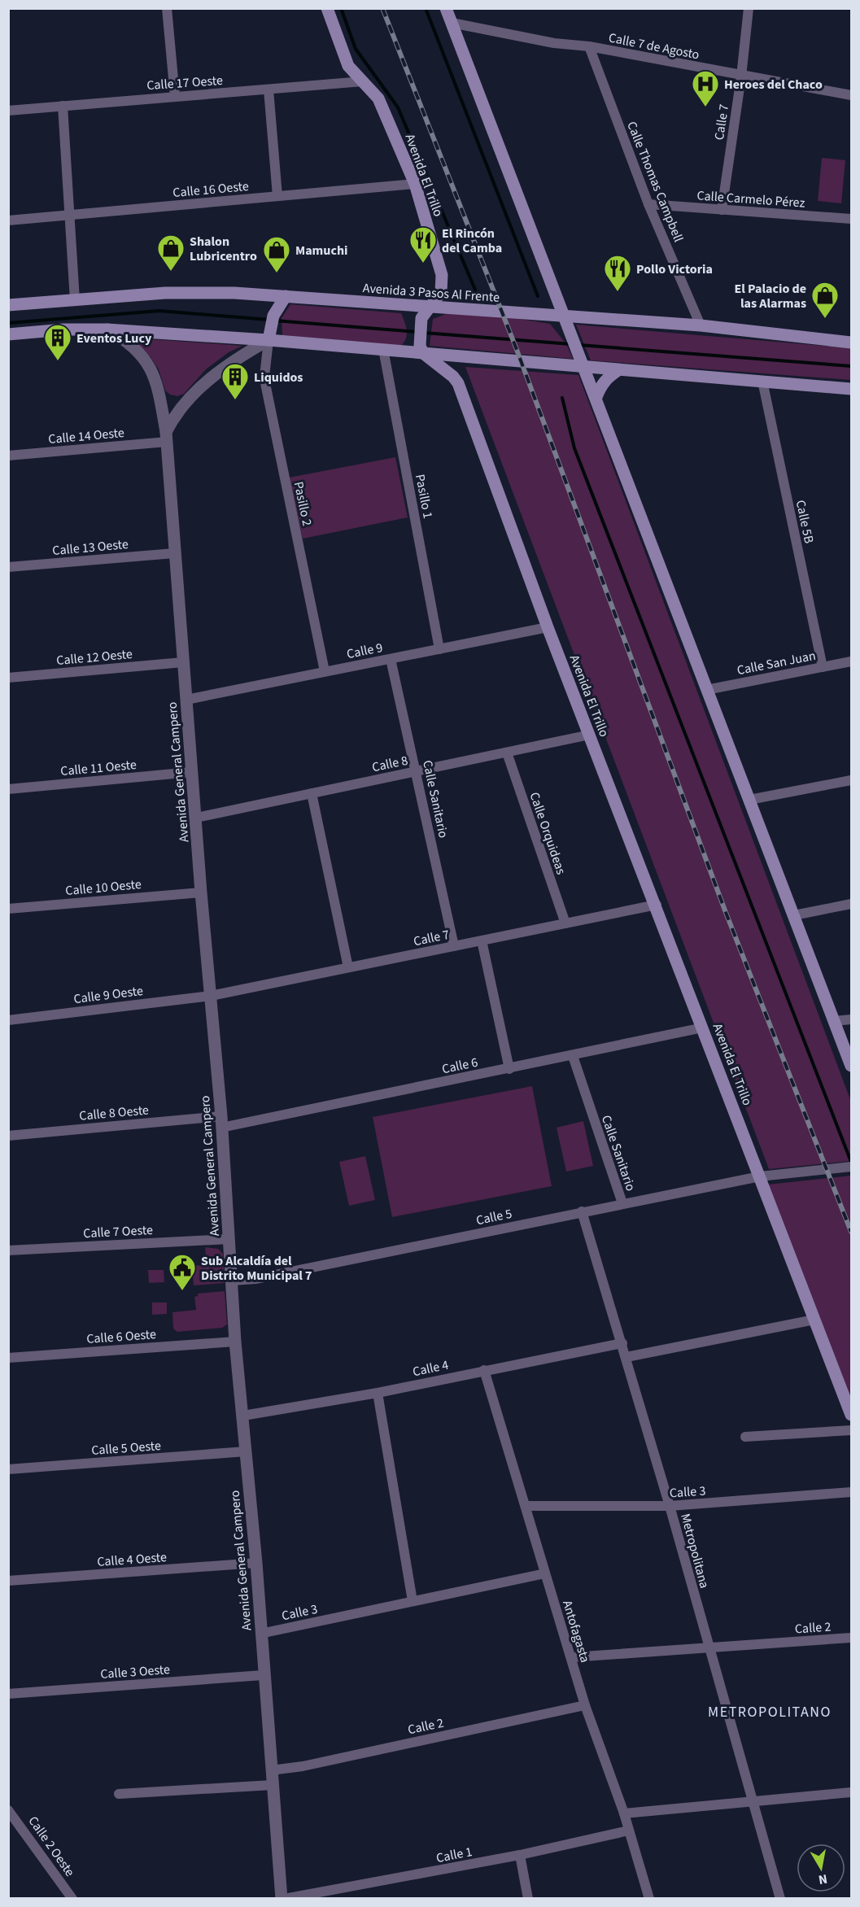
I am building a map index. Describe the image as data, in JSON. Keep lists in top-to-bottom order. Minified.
{"streets":{"main road":["Avenida El Trillo","Avenida 3 Pasos Al Frente"],"street":["Calle 7 de Agosto","Calle 17 Oeste","Calle 7","Calle Thomas Campbell","Calle 16 Oeste","Calle Carmelo Pérez","Calle 14 Oeste","Pasillo 1","Pasillo 2","Calle 5B","Calle 13 Oeste","Calle 9","Calle 12 Oeste","Calle San Juan","Calle 8","Calle 11 Oeste","Avenida General Campero","Calle Sanitario","Calle Orquideas","Calle 10 Oeste","Calle 9 Oeste","Calle 6","Calle 8 Oeste","Calle 5","Calle 7 Oeste","Calle 6 Oeste","Calle 4","Calle 5 Oeste","Calle 3","Metropolitana","Calle 4 Oeste","Calle 2","Antofagasta","Calle 3 Oeste","Calle 2 Oeste","Calle 1"]},"crossings":[["Calle 7 de Agosto","Calle 7"],["Calle 7 de Agosto","Calle Thomas Campbell"],["Calle 17 Oeste","Avenida El Trillo"],["Calle 7","Avenida El Trillo"],["Calle 7","Calle Carmelo Pérez"],["Calle 7","Avenida General Campero"],["Calle 7","Calle Sanitario"],["Calle 7","Calle Orquideas"],["Calle 7","Calle 9 Oeste"],["Avenida El Trillo","Calle 16 Oeste"],["Avenida El Trillo","Avenida 3 Pasos Al Frente"],["Avenida El Trillo","Calle 9"],["Avenida El Trillo","Calle 8"],["Avenida El Trillo","Calle 6"],["Avenida El Trillo","Calle 5"],["Calle Thomas Campbell","Calle Carmelo Pérez"],["Calle Thomas Campbell","Avenida 3 Pasos Al Frente"],["Calle 14 Oeste","Avenida General Campero"],["Pasillo 1","Calle 9"],["Pasillo 2","Calle 9"],["Calle 5B","Calle San Juan"],["Calle 13 Oeste","Avenida General Campero"],["Calle 9","Avenida General Campero"],["Calle 9","Calle Sanitario"],["Calle 12 Oeste","Avenida General Campero"],["Calle 8","Avenida General Campero"],["Calle 8","Calle Sanitario"],["Calle 8","Calle Orquideas"],["Calle 11 Oeste","Avenida General Campero"],["Avenida General Campero","Calle 10 Oeste"],["Avenida General Campero","Calle 9 Oeste"],["Avenida General Campero","Calle 6"],["Avenida General Campero","Calle 8 Oeste"],["Avenida General Campero","Calle 5"],["Avenida General Campero","Calle 7 Oeste"],["Avenida General Campero","Calle 6 Oeste"],["Avenida General Campero","Calle 4"],["Avenida General Campero","Calle 5 Oeste"],["Avenida General Campero","Calle 3"],["Avenida General Campero","Calle 4 Oeste"],["Avenida General Campero","Calle 2"],["Avenida General Campero","Calle 3 Oeste"],["Avenida General Campero","Calle 1"],["Calle Sanitario","Calle 6"],["Calle Sanitario","Calle 5"],["Calle 6","Calle 8 Oeste"],["Calle 5","Metropolitana"],["Calle 4","Metropolitana"],["Calle 4","Antofagasta"],["Calle 3","Metropolitana"],["Calle 3","Antofagasta"],["Metropolitana","Calle 2"],["Calle 2","Antofagasta"],["Antofagasta","Calle 1"]],"districts":["METROPOLITANO"],"places":{"hospital":["Heroes del Chaco"],"restaurant":["El Rincón del Camba","Pollo Victoria"],"shop":["Shalon Lubricentro","Mamuchi","El Palacio de las Alarmas"],"building":["Eventos Lucy","Liquidos"],"public building":["Sub Alcaldía del Distrito Municipal 7"]},"north":"bottom"}
